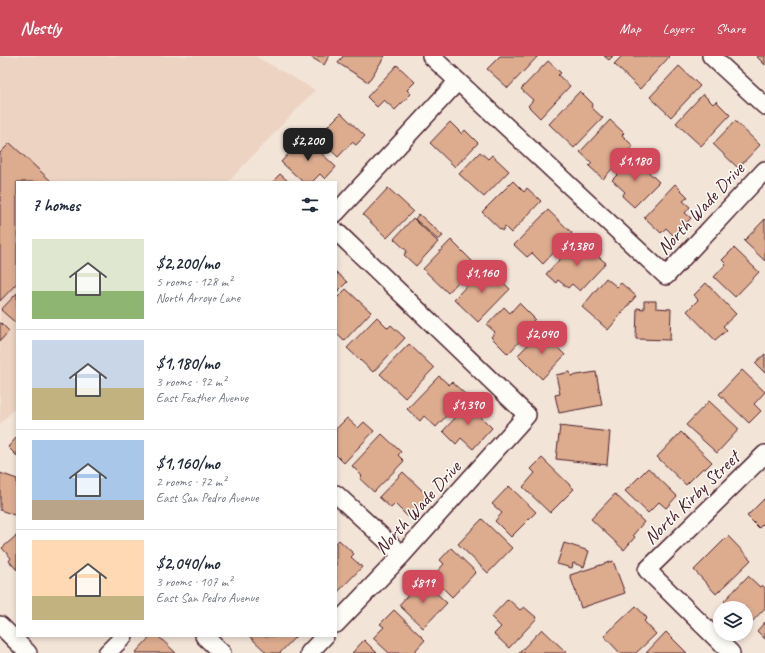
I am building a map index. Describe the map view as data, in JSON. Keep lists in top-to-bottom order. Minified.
{"streets":{"street":["North Wade Drive","North Kirby Street"]},"page":{"header":"Nestly","nav":["Map","Layers","Share"],"price":["$2,200","$1,180","$1,380","$1,160","$2,040","$1,390","$819"],"heading":"7 homes","list":[{"name":"$2,200/mo","note":"5 rooms · 128 m² · North Arroyo Lane"},{"name":"$1,180/mo","note":"3 rooms · 92 m² · East Feather Avenue"},{"name":"$1,160/mo","note":"2 rooms · 72 m² · East San Pedro Avenue"},{"name":"$2,040/mo","note":"3 rooms · 107 m² · East San Pedro Avenue"}]}}
